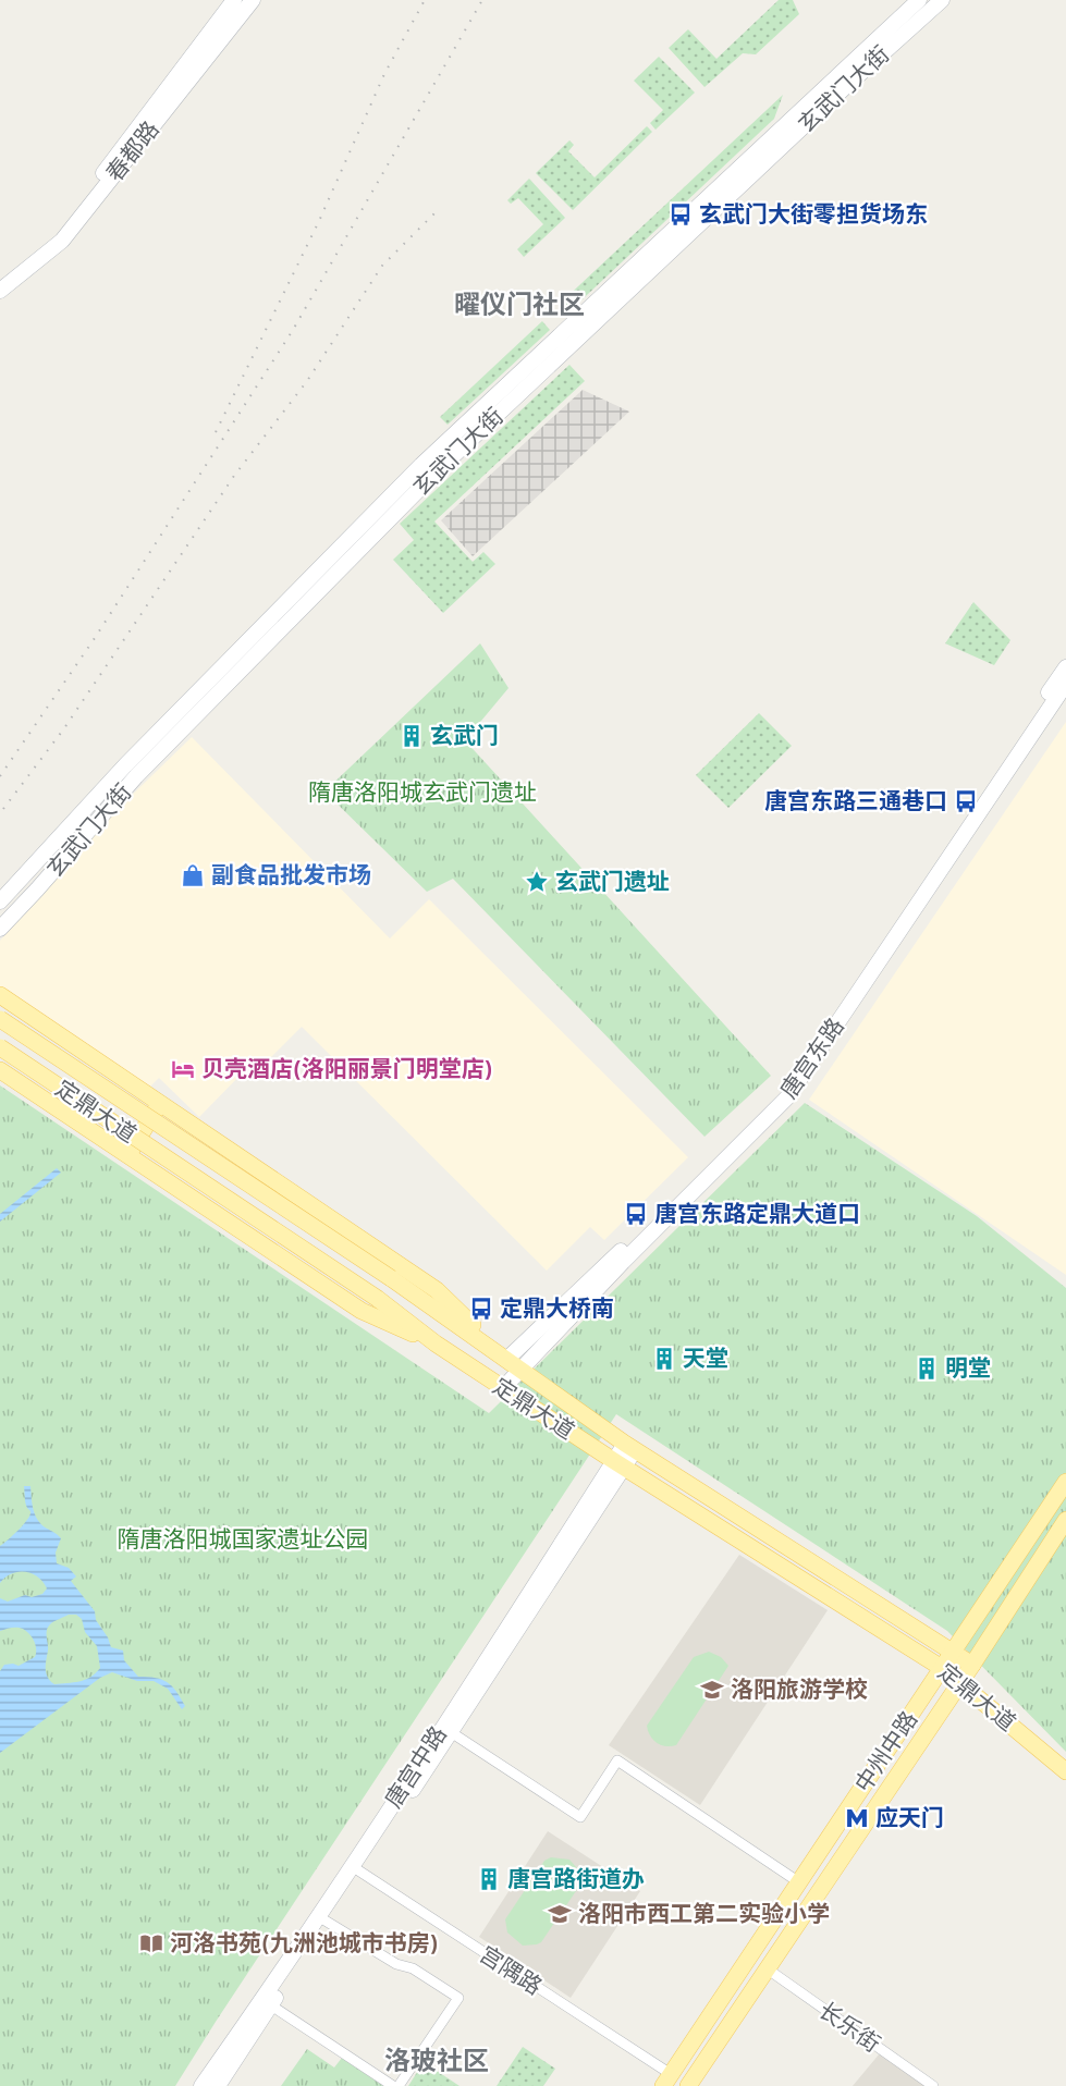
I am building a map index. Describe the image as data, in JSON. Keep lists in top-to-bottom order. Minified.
{"streets":{"main road":["玄武门大街","春都路","唐宫东路","定鼎大道","中州中路","唐宫中路"],"street":["宫隅路","长乐街"]},"crossings":[["唐宫东路","定鼎大道"],["定鼎大道","中州中路"],["定鼎大道","唐宫中路"],["中州中路","宫隅路"],["中州中路","长乐街"],["唐宫中路","宫隅路"]],"districts":["曜仪门社区","洛玻社区"],"parks":["隋唐洛阳城玄武门遗址","隋唐洛阳城国家遗址公园"],"places":{"bus stop":["玄武门大街零担货场东","唐宫东路三通巷口","唐宫东路定鼎大道口","定鼎大桥南"],"building":["玄武门","天堂","明堂","唐宫路街道办"],"shop":["副食品批发市场"],"place":["玄武门遗址"],"hotel":["贝壳酒店(洛阳丽景门明堂店)"],"school or university":["洛阳旅游学校","洛阳市西工第二实验小学"],"metro station":["应天门"],"library":["河洛书苑(九洲池城市书房)"]}}
